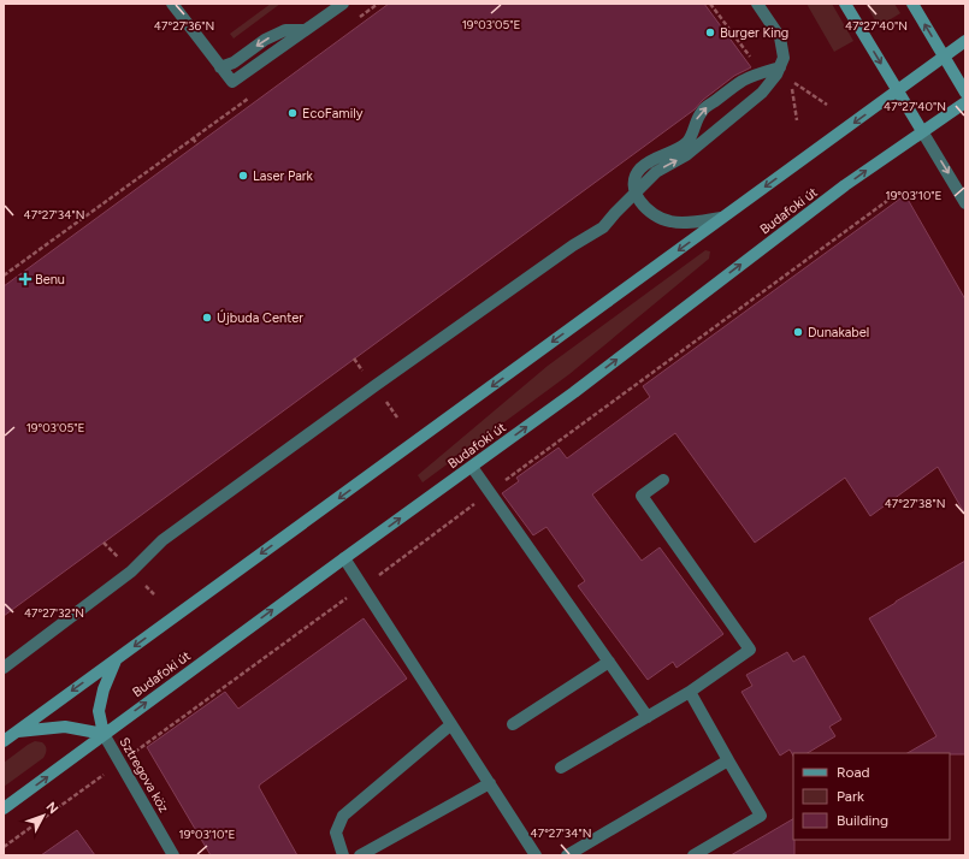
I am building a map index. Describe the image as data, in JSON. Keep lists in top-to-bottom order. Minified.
{"streets":{"main road":["Budafoki út"],"street":["Sztregova köz"]},"crossings":[["Budafoki út","Sztregova köz"]],"places":{"other":["Burger King","EcoFamily","Laser Park","Újbuda Center","Dunakabel"],"health":["Benu"]},"legend":["Road","Park","Building"],"north":"top right","coordinates":["19°03'05\"E","47°27'36\"N","47°27'40\"N","19°03'10\"E","47°27'34\"N","47°27'38\"N","47°27'32\"N"]}
